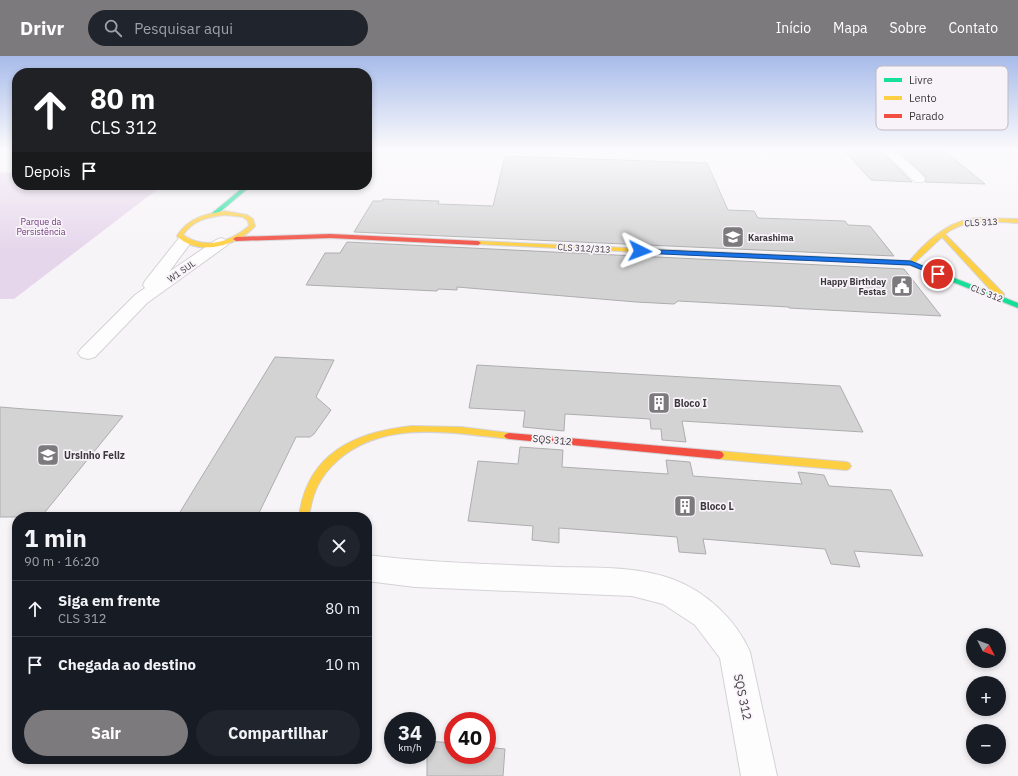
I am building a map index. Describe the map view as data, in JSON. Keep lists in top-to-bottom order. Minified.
{"streets":{"street":["CLS 313","CLS 312/313","W1 SUL","CLS 312","SQS 312"]},"crossings":[["CLS 313","CLS 312/313"],["CLS 313","CLS 312"],["CLS 312/313","W1 SUL"],["CLS 312/313","CLS 312"]],"parks":["Parque da Persistência"],"places":{"school or university":["Karashima","Ursinho Feliz"],"public building":["Happy Birthday Festas"],"building":["Bloco I","Bloco L"]},"legend":["Livre","Lento","Parado"],"north":"bottom right","page":{"header":"Drivr","search":"Pesquisar aqui","nav":["Início","Mapa","Sobre","Contato"],"turn":["80 m","CLS 312"],"then":"Depois","heading":["1 min","90 m · 16:20"],"list":[{"name":"Siga em frente","note":"CLS 312","value":"80 m"},{"name":"Chegada ao destino","value":"10 m"}],"map_buttons":["+","−"],"buttons":["Sair","Compartilhar"],"speed":"34 km/h","limit":"40"}}
